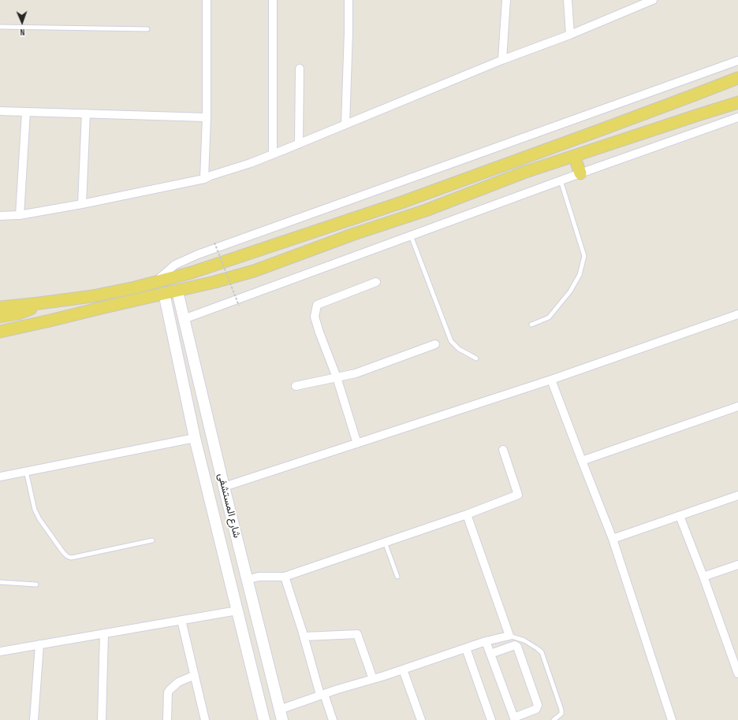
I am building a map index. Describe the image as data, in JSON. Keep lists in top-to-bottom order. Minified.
{"streets":{"street":["شارع المستشفى"]},"north":"bottom"}
